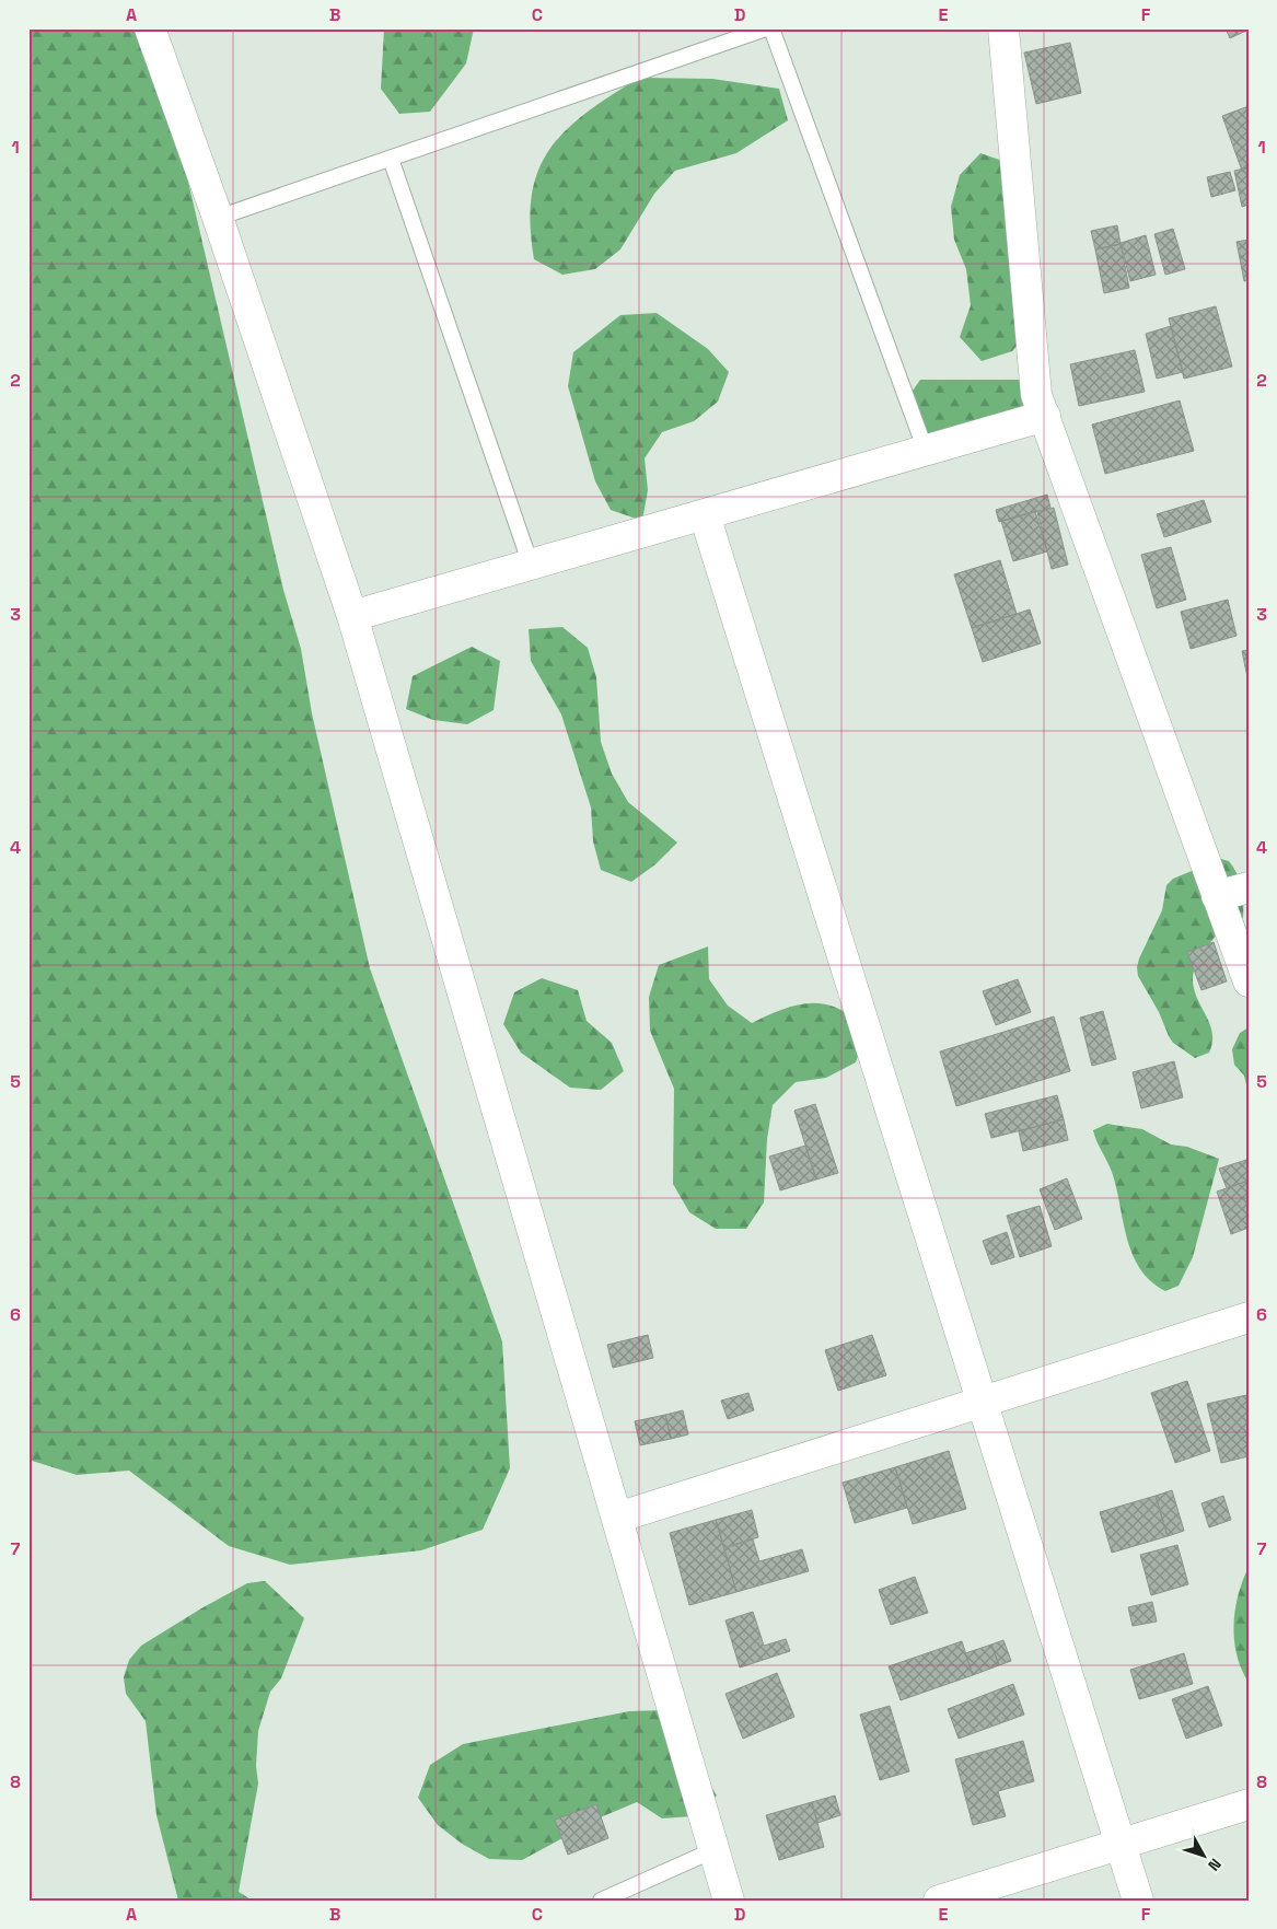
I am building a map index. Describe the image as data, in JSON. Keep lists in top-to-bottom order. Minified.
{"north":"bottom right","grid":{"columns":["A","B","C","D","E","F"],"rows":["1","2","3","4","5","6","7","8"]}}
